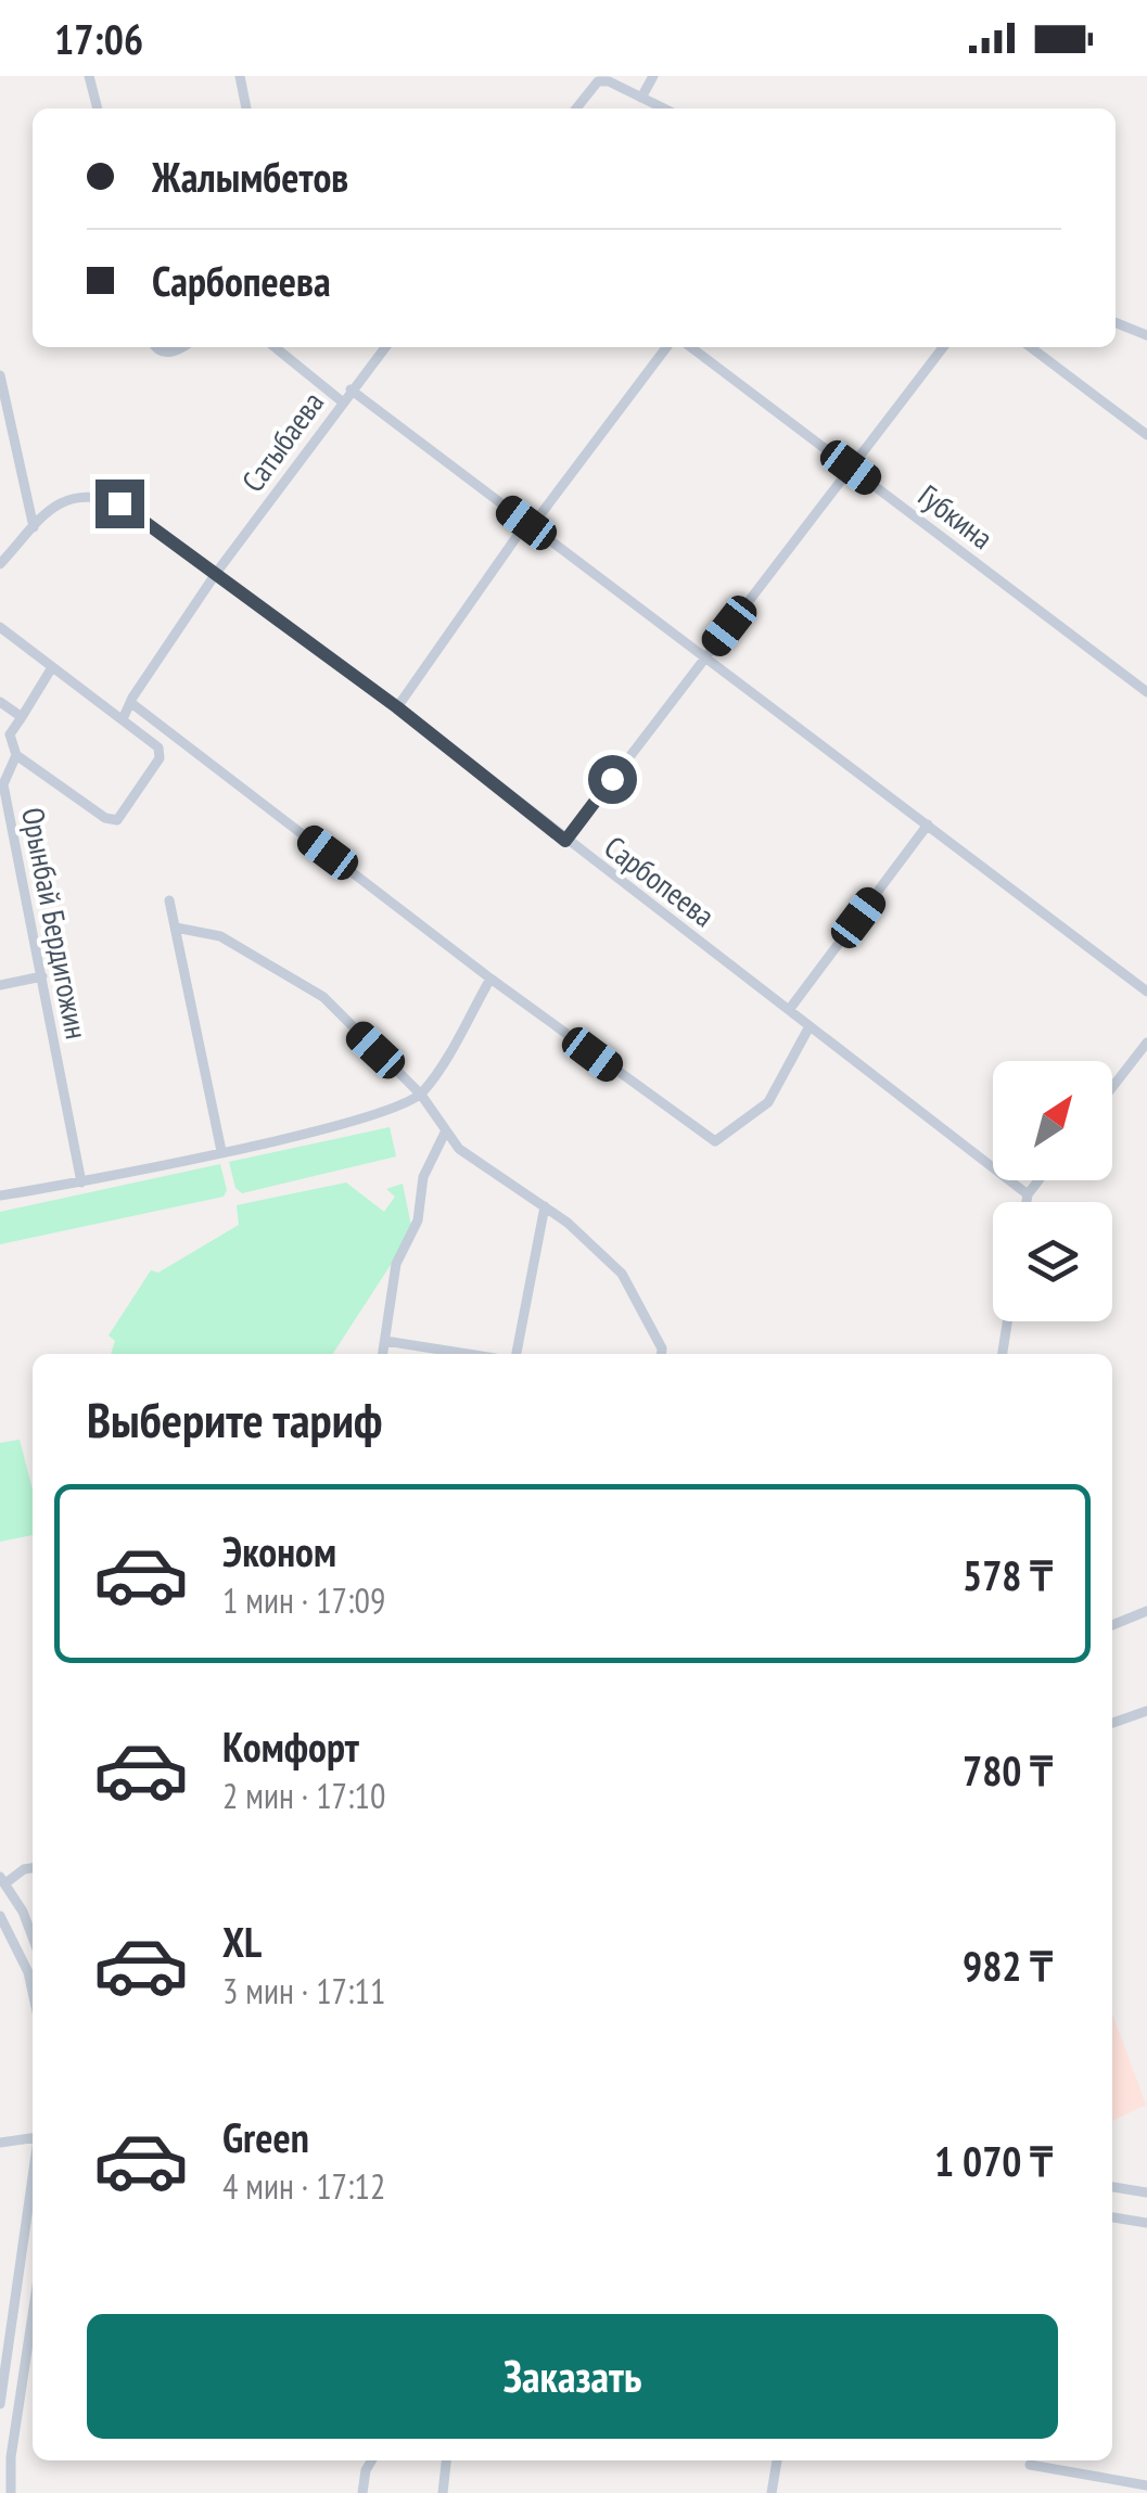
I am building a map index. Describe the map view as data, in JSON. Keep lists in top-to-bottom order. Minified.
{"streets":{"street":["Сатыбаева","Губкина","Сарбопеева","Орынбай Бердигожин"]},"crossings":[["Сатыбаева","Сарбопеева"],["Сатыбаева","Орынбай Бердигожин"]],"north":"top right","page":{"status":"17:06","banner":["Жалымбетов","Сарбопеева"],"heading":"Выберите тариф","list":[{"name":"Эконом","note":"1 мин · 17:09","value":"578 ₸"},{"name":"Комфорт","note":"2 мин · 17:10","value":"780 ₸"},{"name":"XL","note":"3 мин · 17:11","value":"982 ₸"},{"name":"Green","note":"4 мин · 17:12","value":"1 070 ₸"}],"buttons":"Заказать"}}
